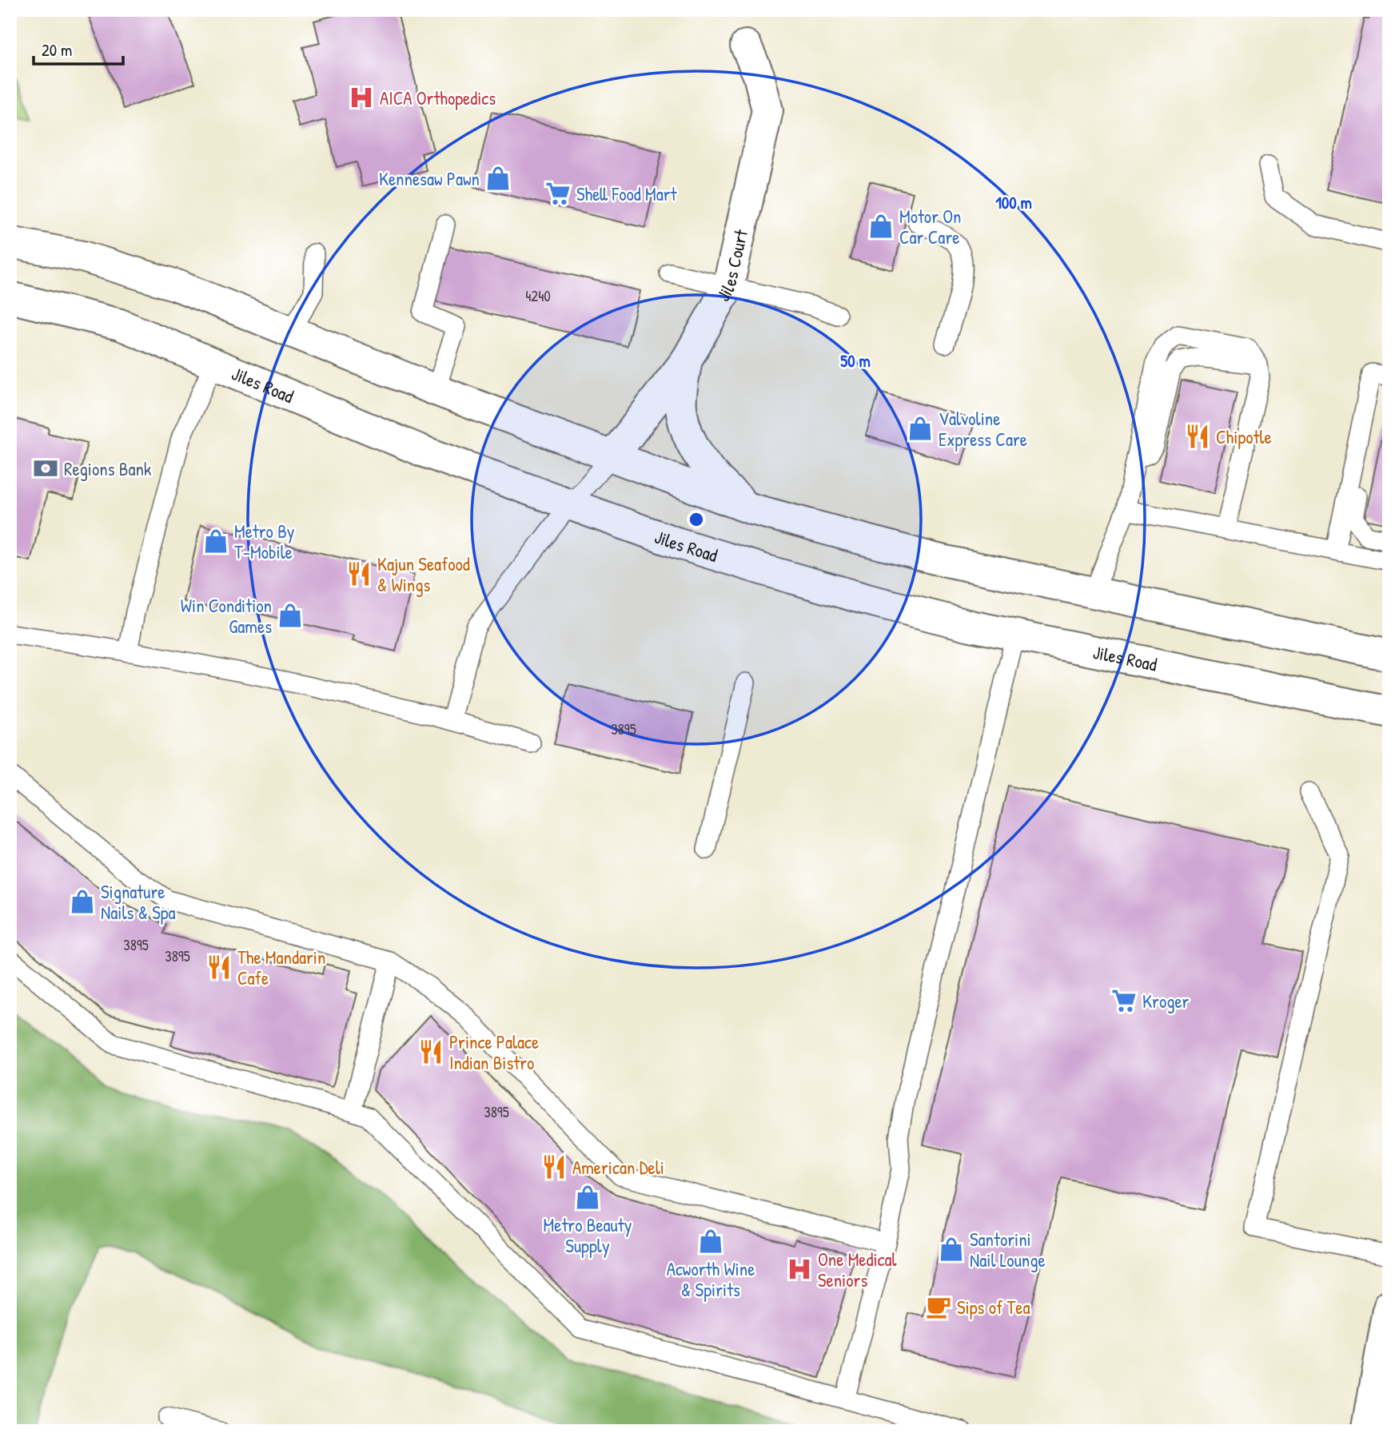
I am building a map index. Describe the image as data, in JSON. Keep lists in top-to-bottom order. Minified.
{"streets":{"street":["Jiles Court","Jiles Road"]},"places":{"hospital":["AICA Orthopedics","One Medical Seniors"],"shop":["Kennesaw Pawn","Motor On Car Care","Valvoline Express Care","Metro By T-Mobile","Win Condition Games","Signature Nails & Spa","Metro Beauty Supply","Acworth Wine & Spirits","Santorini Nail Lounge"],"supermarket":["Shell Food Mart","Kroger"],"restaurant":["Chipotle","Kajun Seafood & Wings","The Mandarin Cafe","Prince Palace Indian Bistro","American Deli"],"bank":["Regions Bank"],"cafe":["Sips of Tea"]},"house_numbers":["4240","3895","3895","3895","3895"],"scale_bar":"20 m","rings":["100 m","50 m"]}
